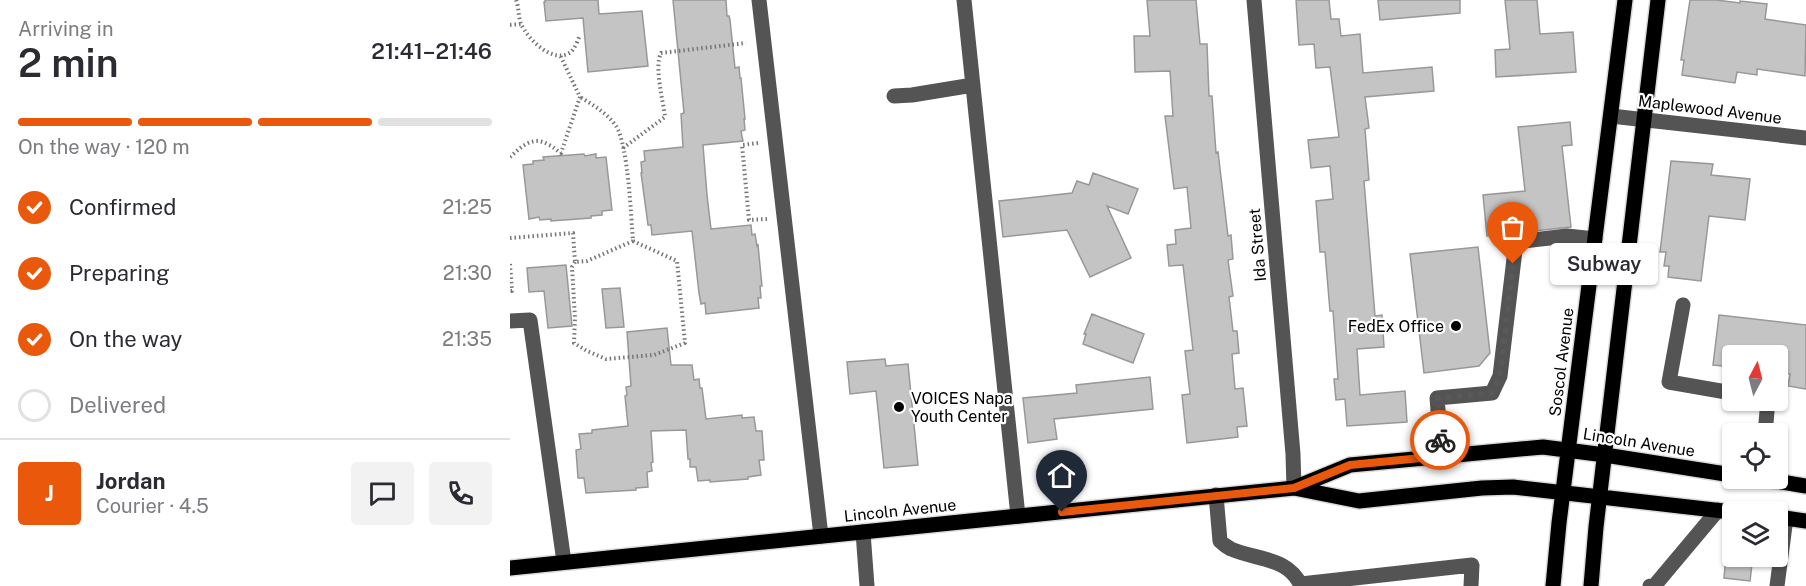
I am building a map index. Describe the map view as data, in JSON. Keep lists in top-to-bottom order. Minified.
{"streets":{"main road":["Soscol Avenue","Lincoln Avenue"],"street":["Maplewood Avenue","Ida Street"]},"crossings":[["Maplewood Avenue","Soscol Avenue"],["Ida Street","Lincoln Avenue"],["Soscol Avenue","Lincoln Avenue"]],"places":["Subway","FedEx Office","VOICES Napa Youth Center"],"north":"top","page":{"heading":["2 min","Arriving in","21:41–21:46"],"panel":["Jordan","Courier · 4.5"],"bar":"On the way · 120 m","list":[["Confirmed","21:25"],["Preparing","21:30"],["On the way","21:35"],"Delivered"],"bubble":"Subway","round":"J"}}
